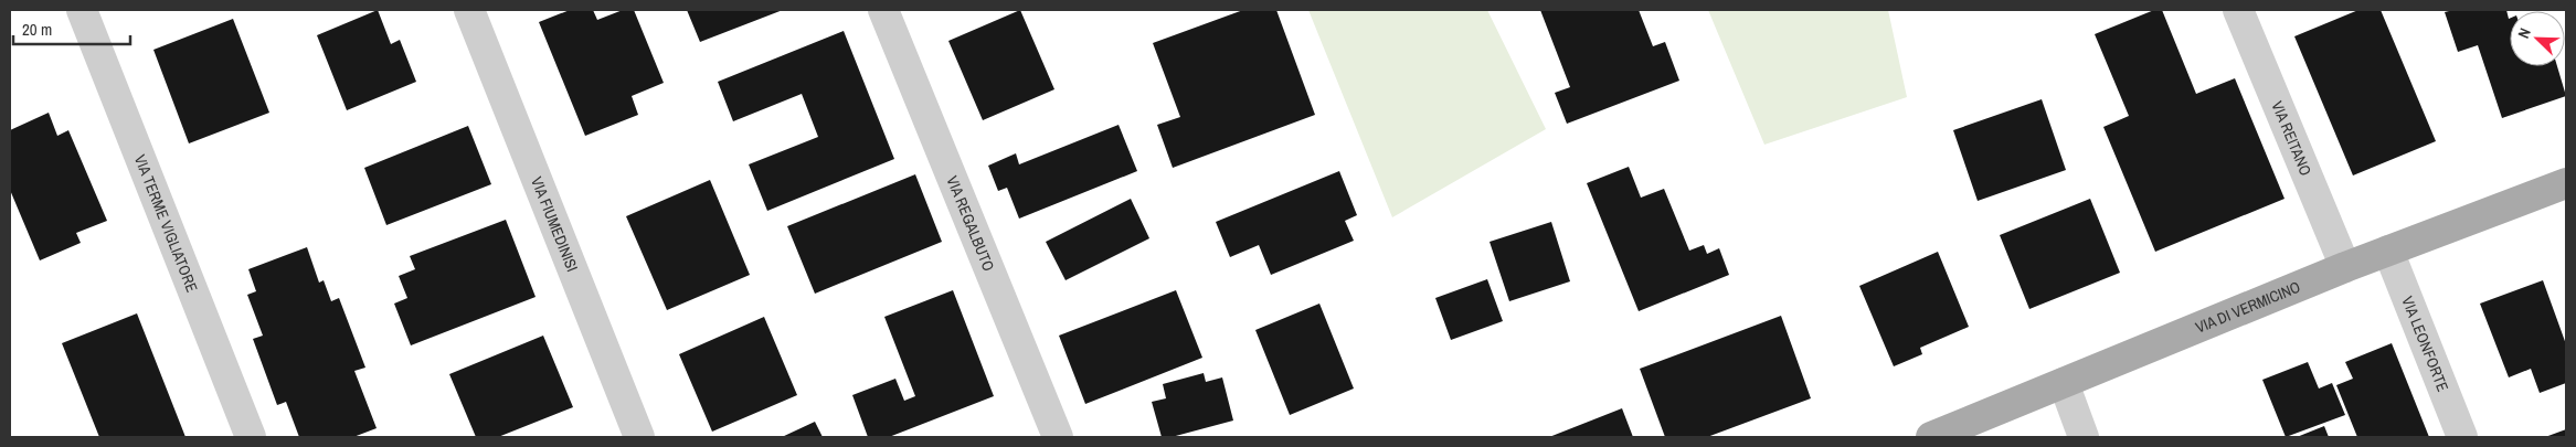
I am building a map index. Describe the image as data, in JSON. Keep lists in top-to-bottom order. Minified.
{"streets":{"main road":["VIA DI VERMICINO"],"street":["VIA REITANO","VIA TERME VIGLIATORE","VIA FIUMEDINISI","VIA REGALBUTO","VIA LEONFORTE"]},"crossings":[["VIA REITANO","VIA DI VERMICINO"],["VIA DI VERMICINO","VIA LEONFORTE"]],"scale_bar":"20 m","north":"top left"}
